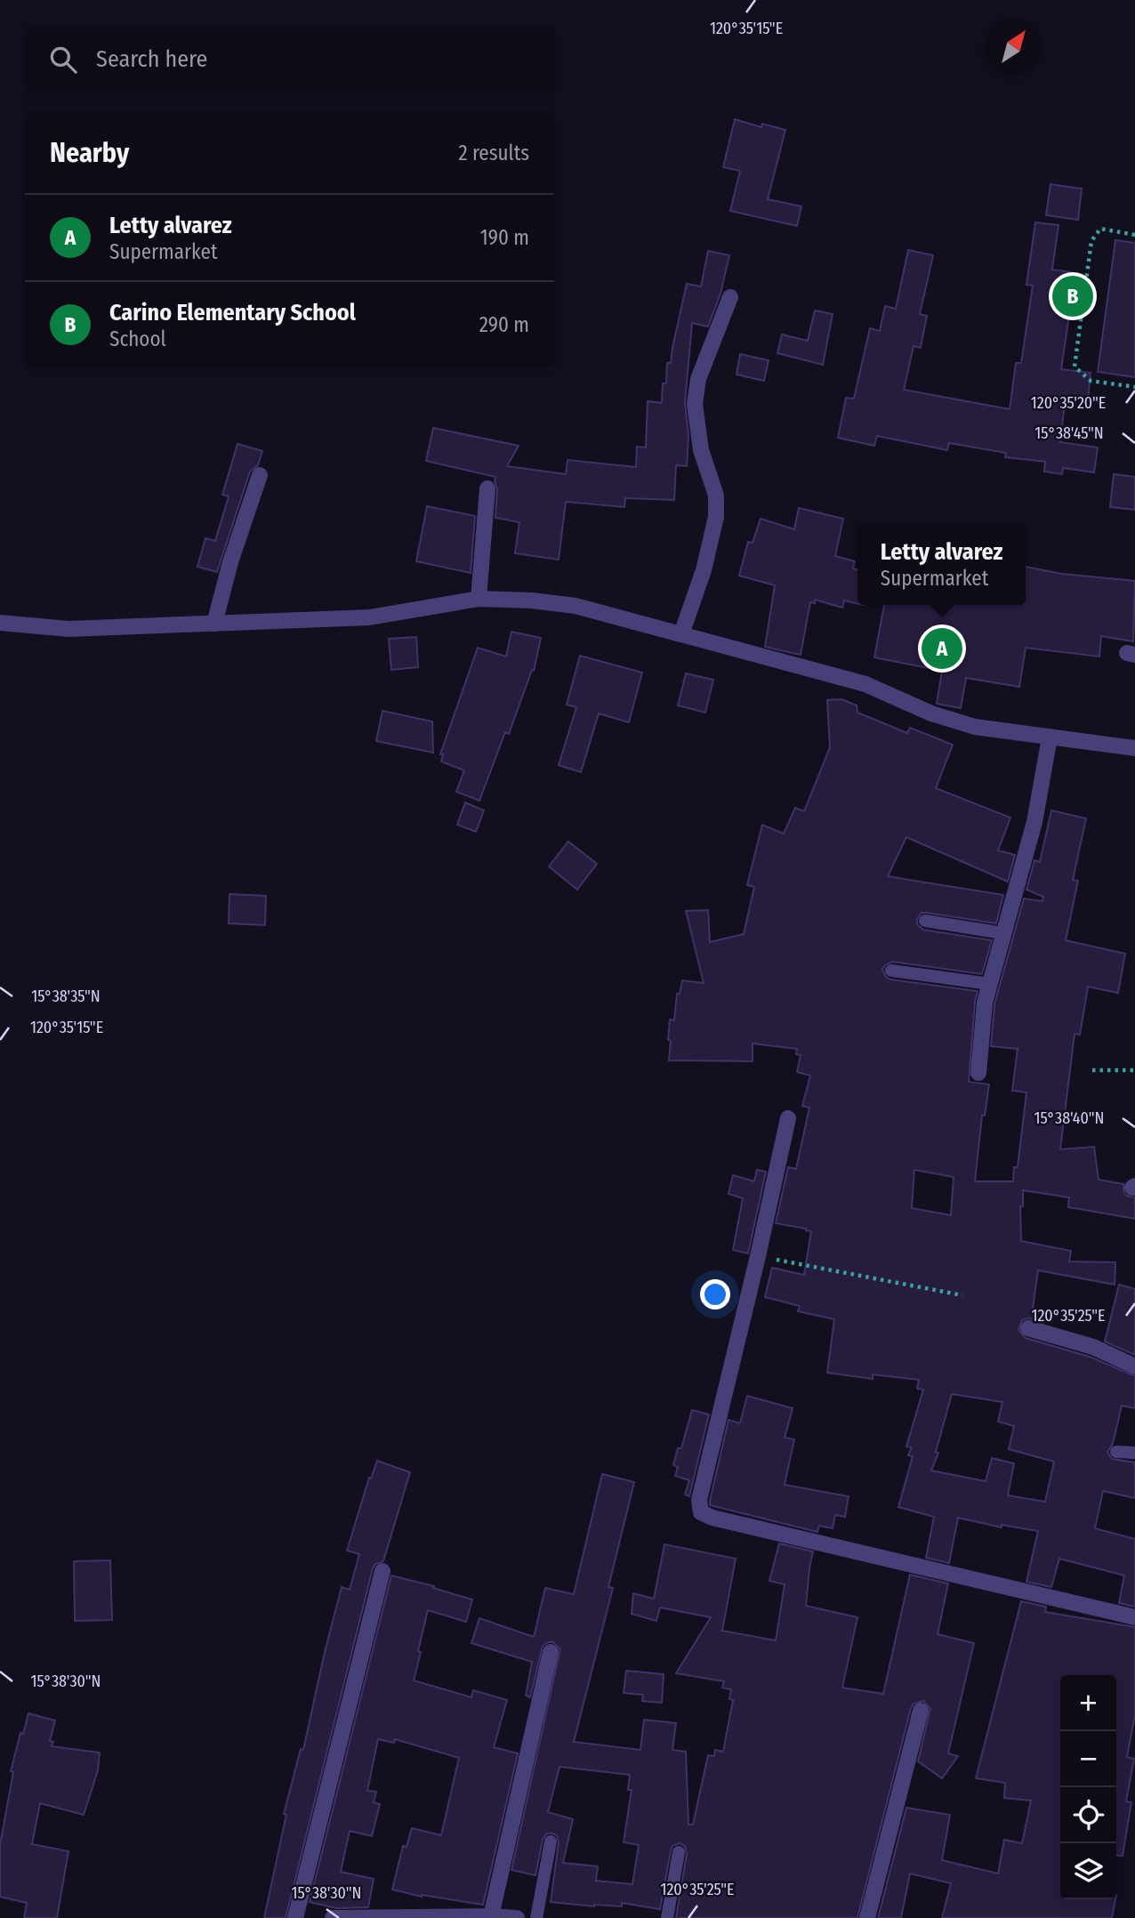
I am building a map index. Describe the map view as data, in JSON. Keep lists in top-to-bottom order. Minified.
{"north":"top right","page":{"search":"Search here","heading":["Nearby","2 results"],"list":[{"mark":"A","name":"Letty alvarez","note":"Supermarket","value":"190 m"},{"mark":"B","name":"Carino Elementary School","note":"School","value":"290 m"}],"pins":["B","A"],"popup":["Letty alvarez","Supermarket"],"map_buttons":["+","−"]},"coordinates":["120°35'15\"E","120°35'20\"E","15°38'45\"N","15°38'35\"N","15°38'40\"N","120°35'25\"E","15°38'30\"N"]}
